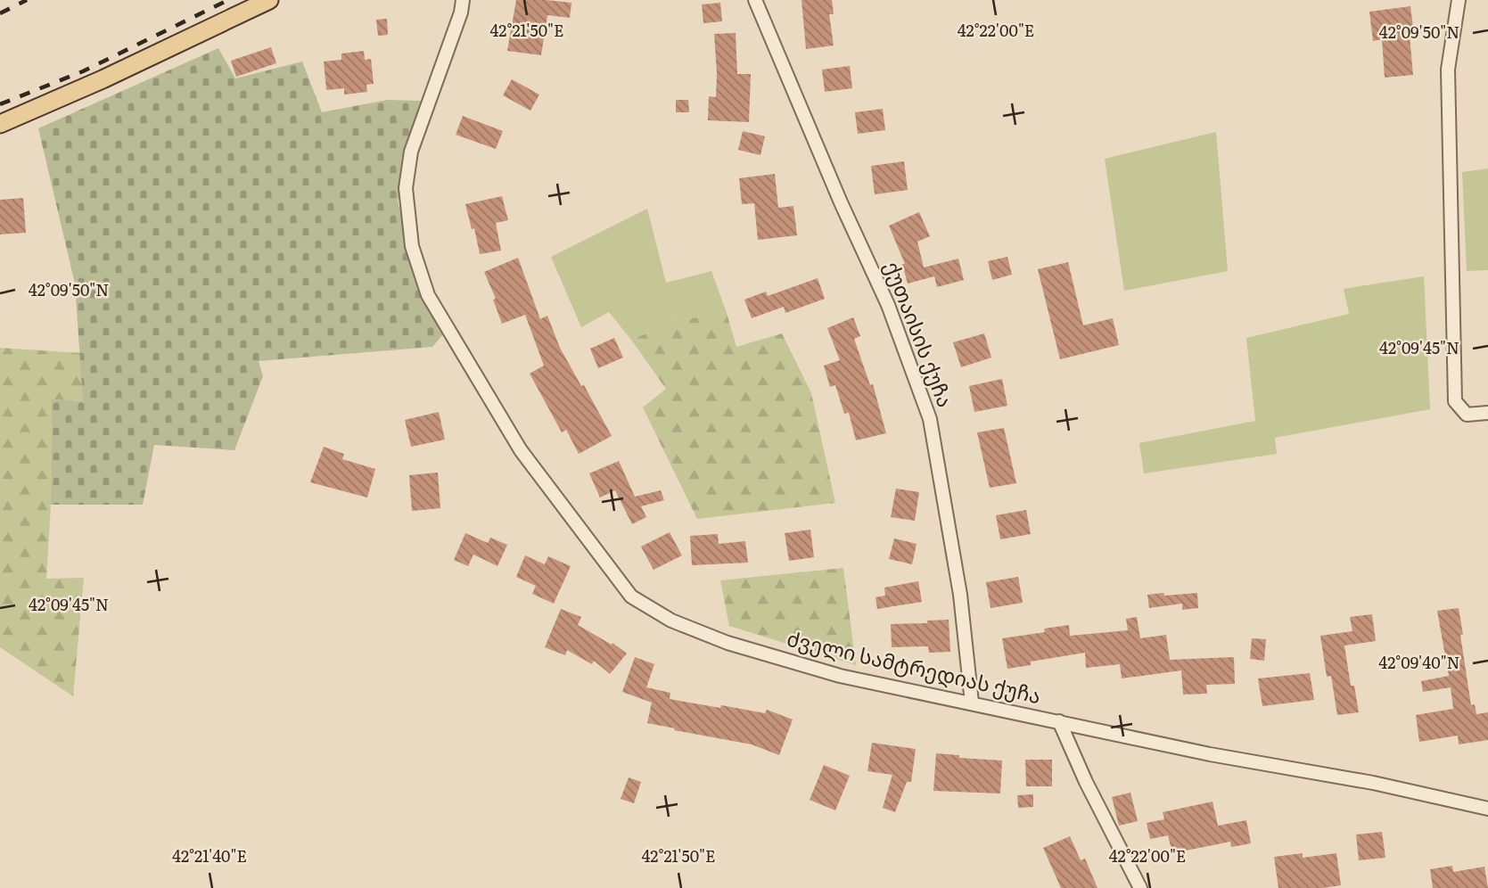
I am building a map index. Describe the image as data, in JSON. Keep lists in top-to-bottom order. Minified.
{"streets":{"street":["ქუთაისის ქუჩა","ძველი სამტრედიას ქუჩა"]},"crossings":[["ქუთაისის ქუჩა","ძველი სამტრედიას ქუჩა"]],"coordinates":["42°21'50\"E","42°22'00\"E","42°09'50\"N","42°09'45\"N","42°09'40\"N","42°21'40\"E"]}
